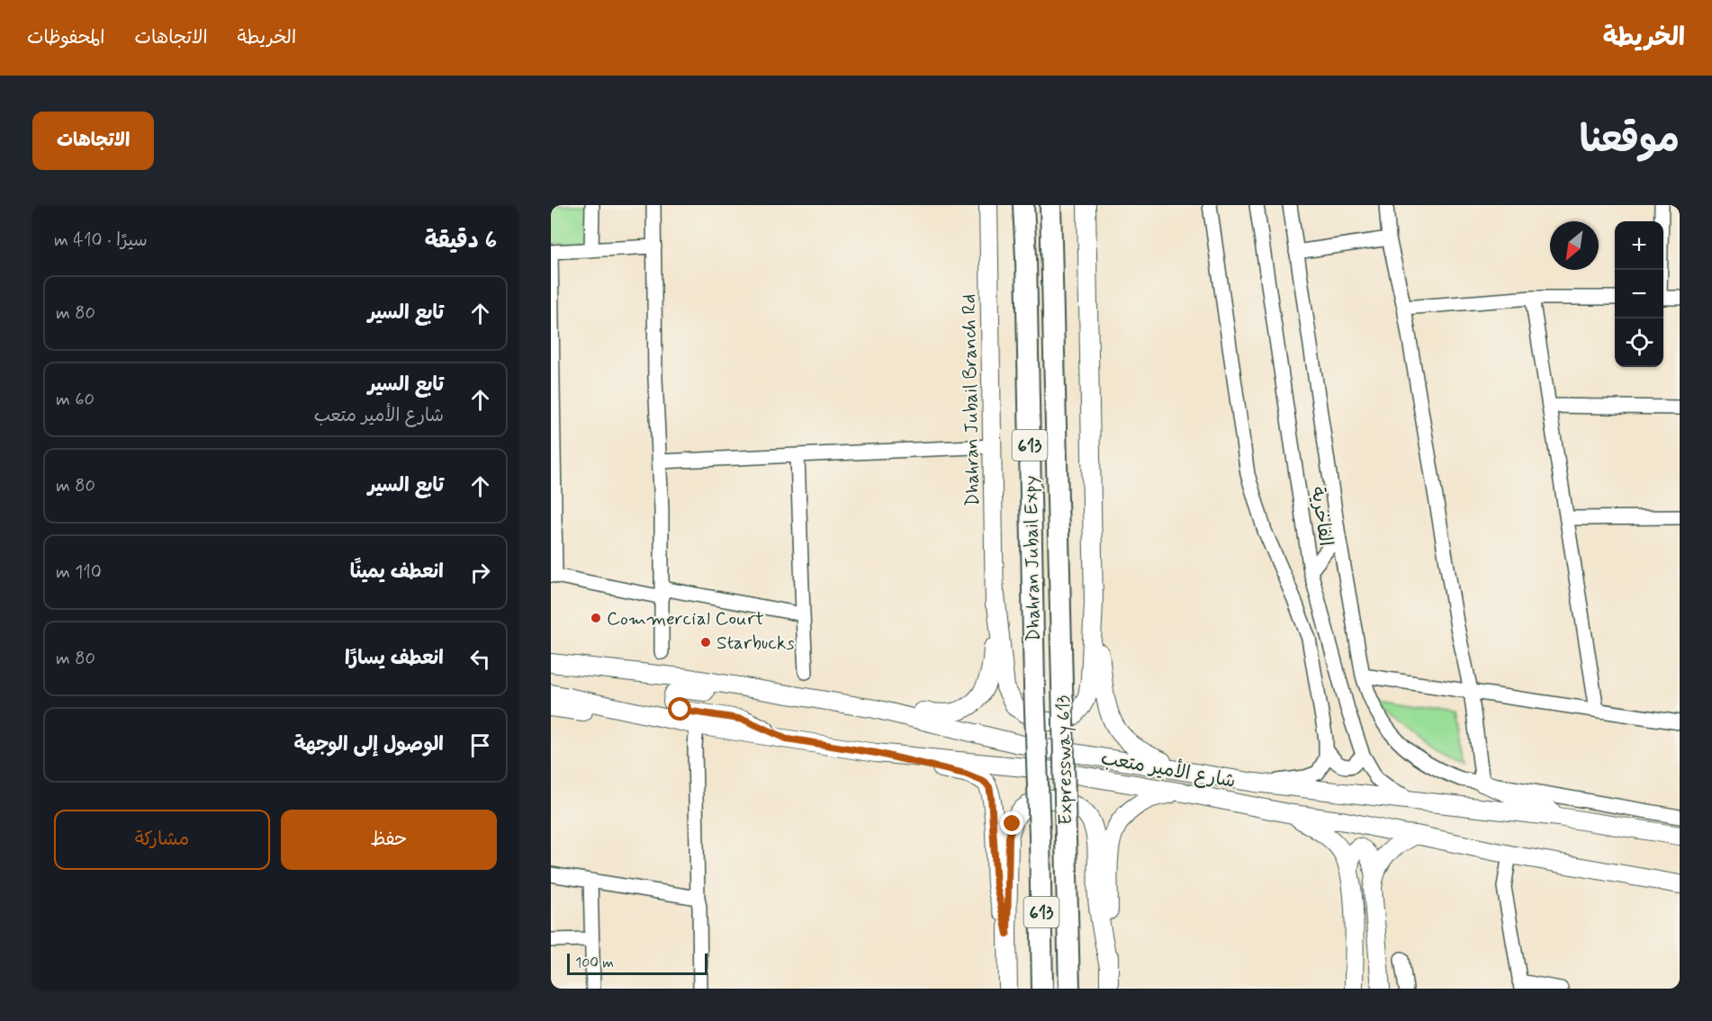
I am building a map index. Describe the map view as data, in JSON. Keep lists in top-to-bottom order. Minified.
{"streets":{"highway":["613","Dhahran Jubail Expy","Expressway 613"],"main road":["Dhahran Jubail Branch Rd","شارع الأمير متعب"],"street":["الفاخرية"]},"crossings":[["الفاخرية","شارع الأمير متعب"],["Dhahran Jubail Expy","Expressway 613"]],"places":["Commercial Court","Starbucks"],"scale_bar":"100 m","north":"bottom left","page":{"header":"الخريطة","nav":["الخريطة","الاتجاهات","المحفوظات"],"title":"موقعنا","buttons":["الاتجاهات",["حفظ","مشاركة"]],"heading":["6 دقيقة","سيرًا · 410 m"],"map_buttons":["+","−"],"list":[["تابع السير","80 m"],["تابع السير","شارع الأمير متعب","60 m"],["تابع السير","80 m"],["انعطف يمينًا","110 m"],["انعطف يسارًا","80 m"],"الوصول إلى الوجهة"],"scale":"100 m"}}
